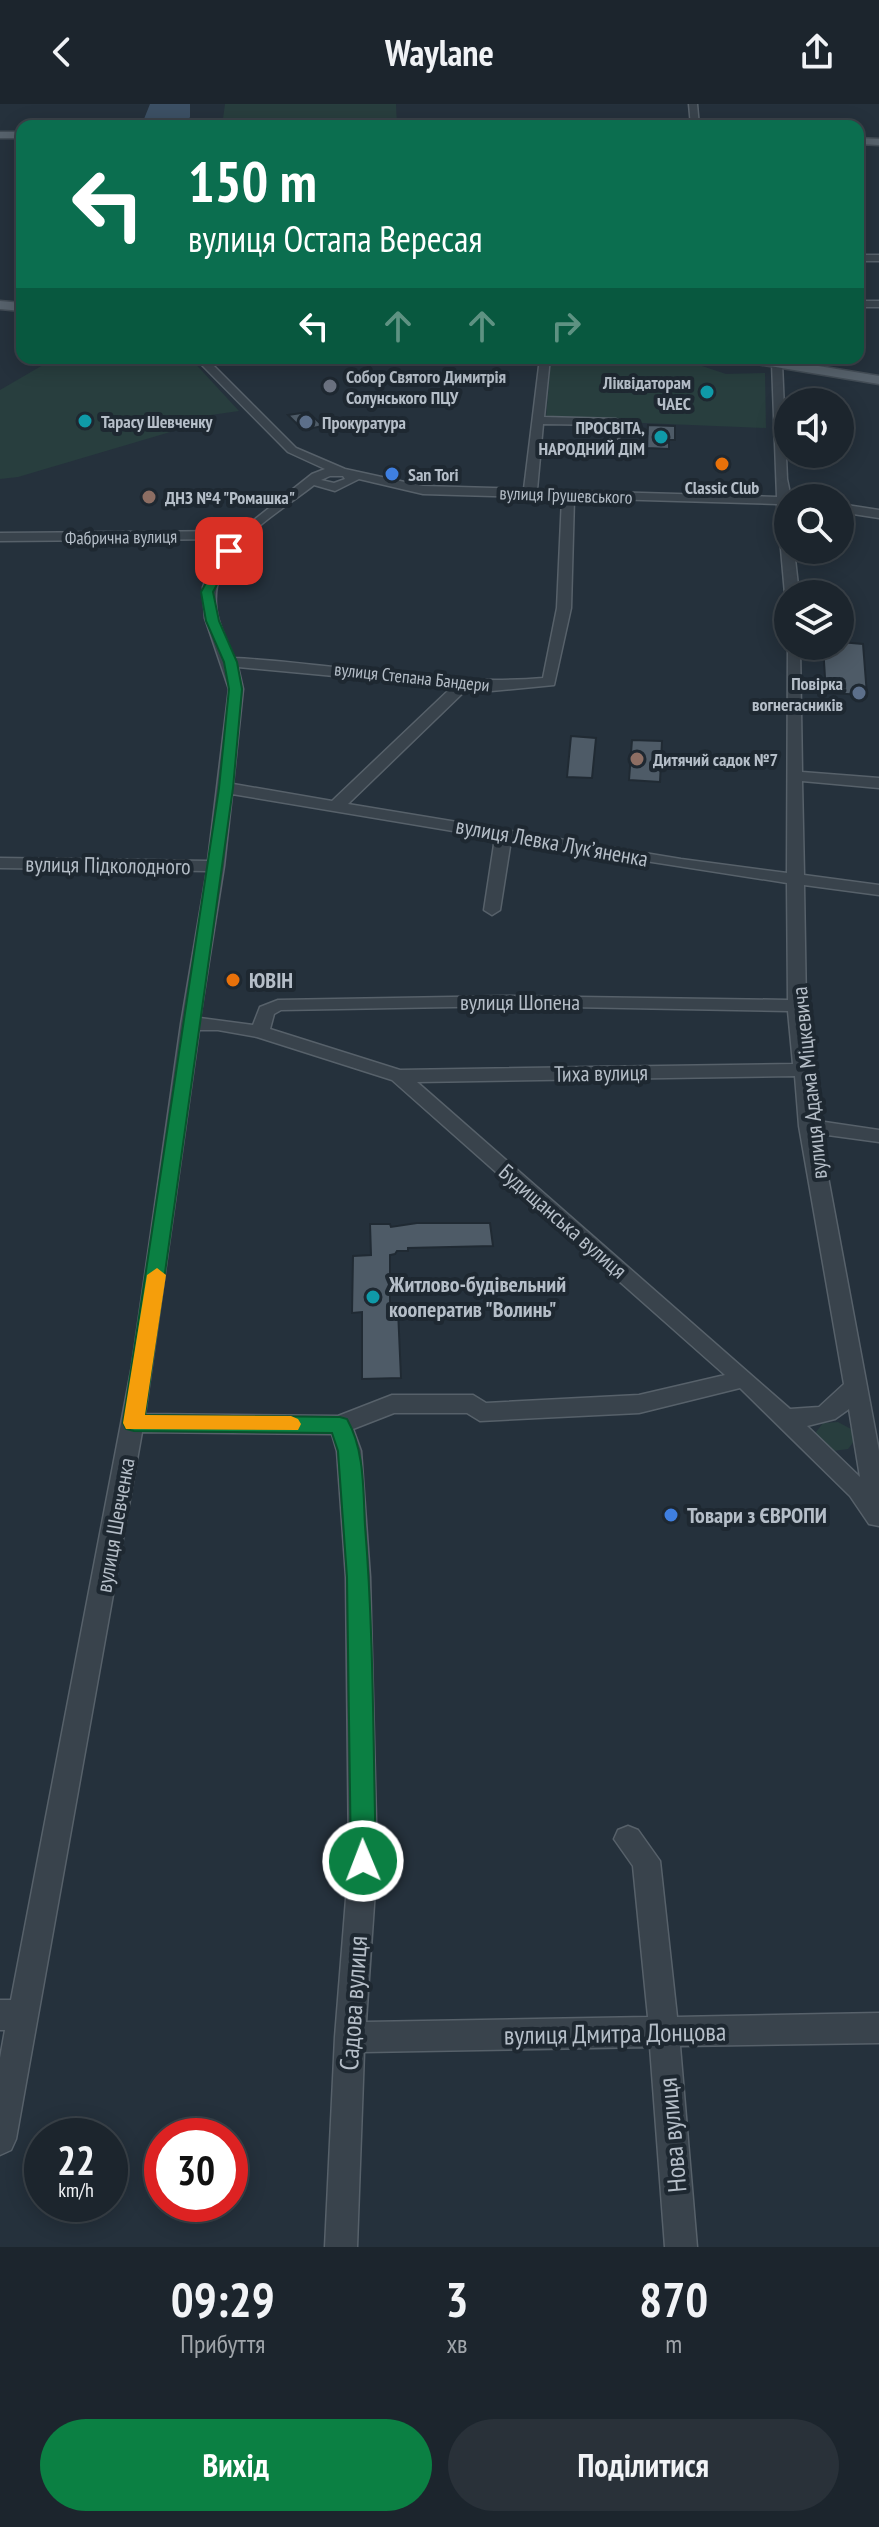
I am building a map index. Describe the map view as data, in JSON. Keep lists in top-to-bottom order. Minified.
{"streets":{"street":["вулиця Грушевського","Фабрична вулиця","вулиця Степана Бандери","вулиця Левка Лукʼяненка","вулиця Підколодного","вулиця Шопена","Тиха вулиця","вулиця Адама Міцкевича","Будищанська вулиця","вулиця Шевченка","Садова вулиця","вулиця Дмитра Донцова","Нова вулиця"]},"crossings":[["вулиця Грушевського","вулиця Степана Бандери"],["Фабрична вулиця","вулиця Шевченка"],["вулиця Степана Бандери","вулиця Шевченка"],["вулиця Левка Лукʼяненка","вулиця Адама Міцкевича"],["вулиця Левка Лукʼяненка","вулиця Шевченка"],["вулиця Підколодного","вулиця Шевченка"],["вулиця Шопена","вулиця Адама Міцкевича"],["вулиця Шопена","Будищанська вулиця"],["Тиха вулиця","вулиця Адама Міцкевича"],["Тиха вулиця","Будищанська вулиця"],["вулиця Адама Міцкевича","Будищанська вулиця"],["Будищанська вулиця","вулиця Шевченка"],["Садова вулиця","вулиця Дмитра Донцова"],["вулиця Дмитра Донцова","Нова вулиця"]],"places":["Собор Святого Димитрія Солунського ПЦУ","Ліквідаторам ЧАЕС","Тарасу Шевченку","Прокуратура","ПРОСВІТА, НАРОДНИЙ ДІМ","Classic Club","San Tori","ДНЗ №4 \"Ромашка\"","Повірка вогнегасників","Дитячий садок №7","ЮВІН","Житлово-будівельний кооператив \"Волинь\"","Товари з ЄВРОПИ"],"page":{"header":"Waylane","turn":["150 m","вулиця Остапа Вересая"],"speed":"22 km/h","limit":"30","eta":["09:29","Прибуття","3","хв","870","m"],"buttons":["Вихід","Поділитися"]}}
